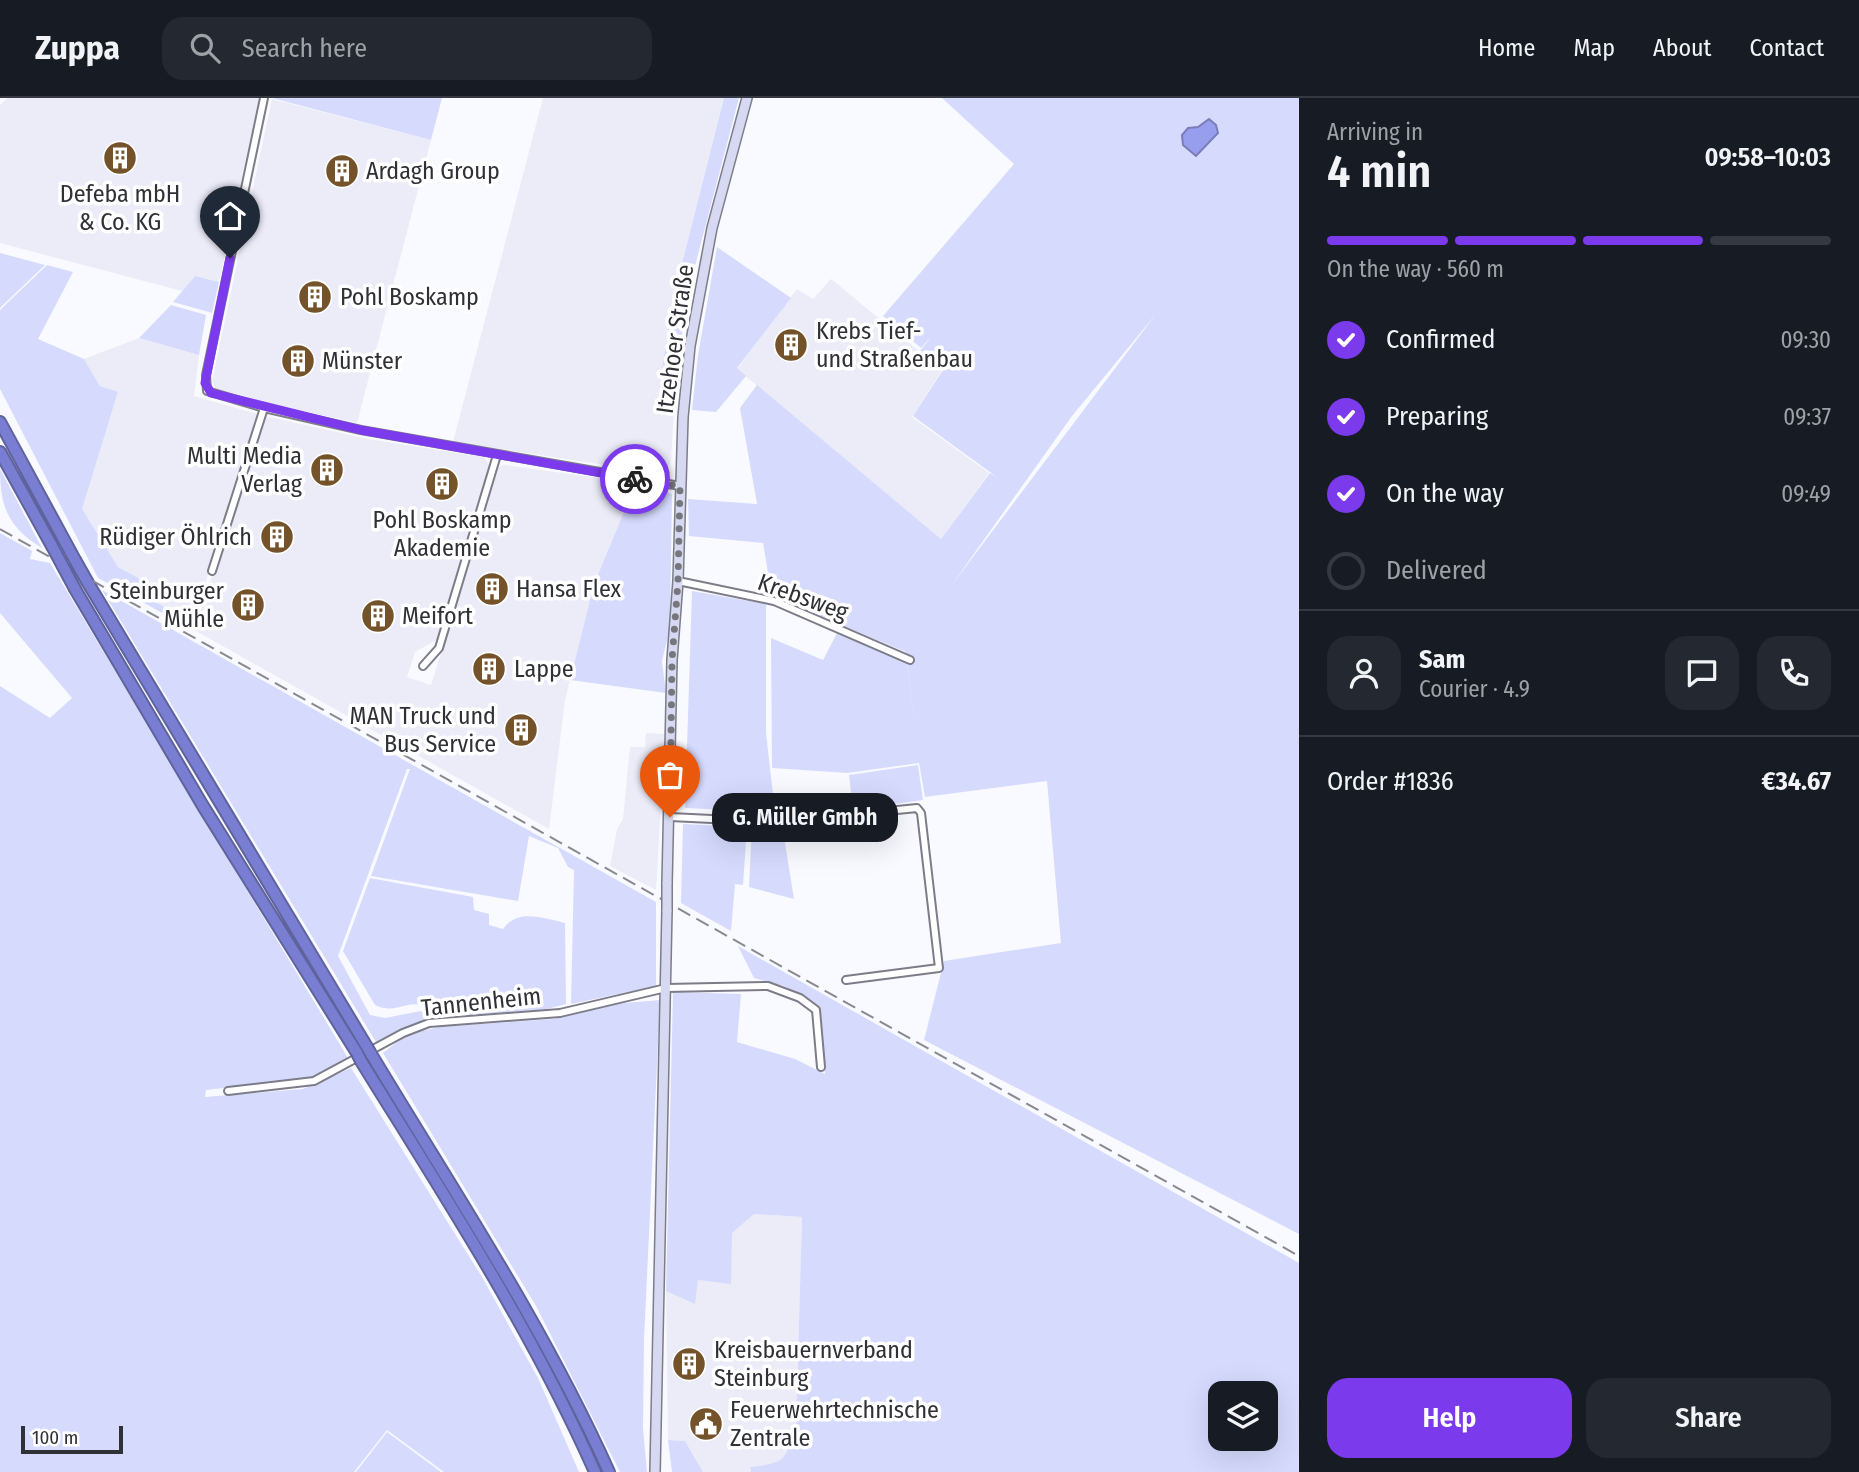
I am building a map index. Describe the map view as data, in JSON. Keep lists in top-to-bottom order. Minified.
{"streets":{"main road":["Itzehoer Straße"],"street":["Krebsweg","Tannenheim"]},"crossings":[["Itzehoer Straße","Krebsweg"],["Itzehoer Straße","Tannenheim"]],"places":{"building":["Defeba mbH & Co. KG","Ardagh Group","Pohl Boskamp","Krebs Tief- und Straßenbau","Münster","Multi Media Verlag","Pohl Boskamp Akademie","Rüdiger Öhlrich","Hansa Flex","Steinburger Mühle","Meifort","Lappe","MAN Truck und Bus Service","Kreisbauernverband Steinburg"],"other":["G. Müller Gmbh"],"public building":["Feuerwehrtechnische Zentrale"]},"scale_bar":"100 m","page":{"header":"Zuppa","search":"Search here","nav":["Home","Map","About","Contact"],"heading":["4 min","Arriving in","09:58–10:03"],"panel":["Sam","Courier · 4.9","Order #1836","€34.67"],"bar":"On the way · 560 m","list":[["Confirmed","09:30"],["Preparing","09:37"],["On the way","09:49"],"Delivered"],"bubble":"G. Müller Gmbh","buttons":["Help","Share"],"scale":"100 m"}}
